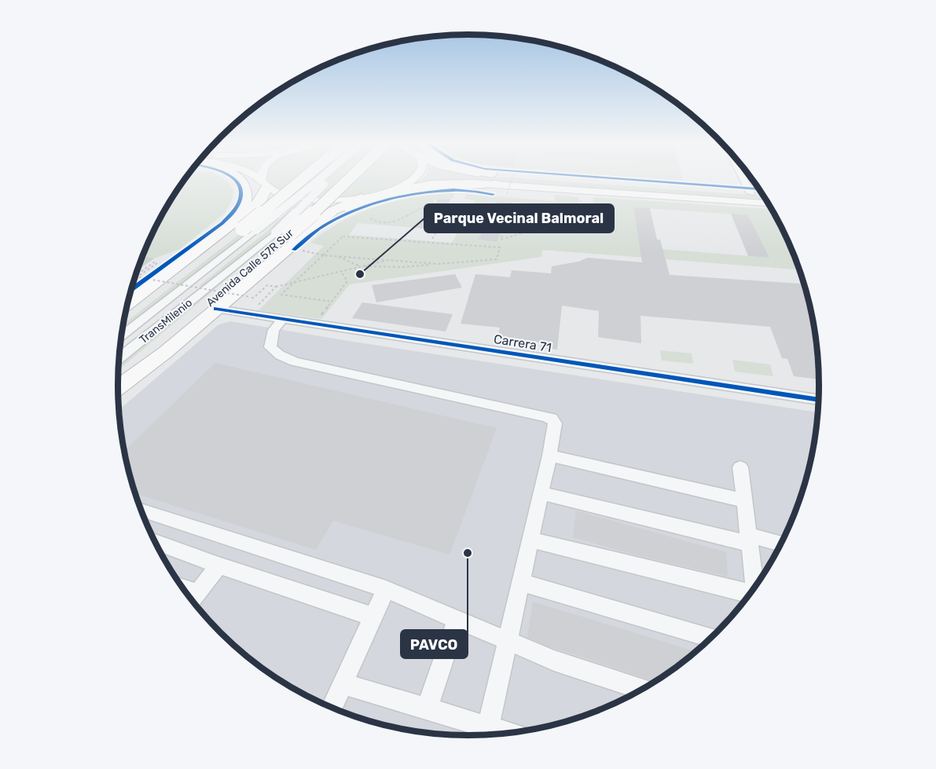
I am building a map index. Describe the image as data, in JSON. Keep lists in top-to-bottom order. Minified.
{"streets":{"highway":["Avenida Calle 57R Sur"],"street":["TransMilenio","Carrera 71"]},"crossings":[["Avenida Calle 57R Sur","TransMilenio"]],"places":["Parque Vecinal Balmoral","PAVCO"]}
